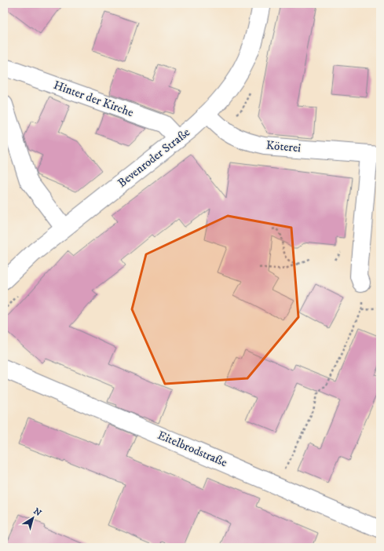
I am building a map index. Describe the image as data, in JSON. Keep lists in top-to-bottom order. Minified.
{"streets":{"street":["Hinter der Kirche","Köterei","Bevenroder Straße","Eitelbrodstraße"]},"crossings":[["Hinter der Kirche","Bevenroder Straße"],["Köterei","Bevenroder Straße"]],"north":"top right"}
